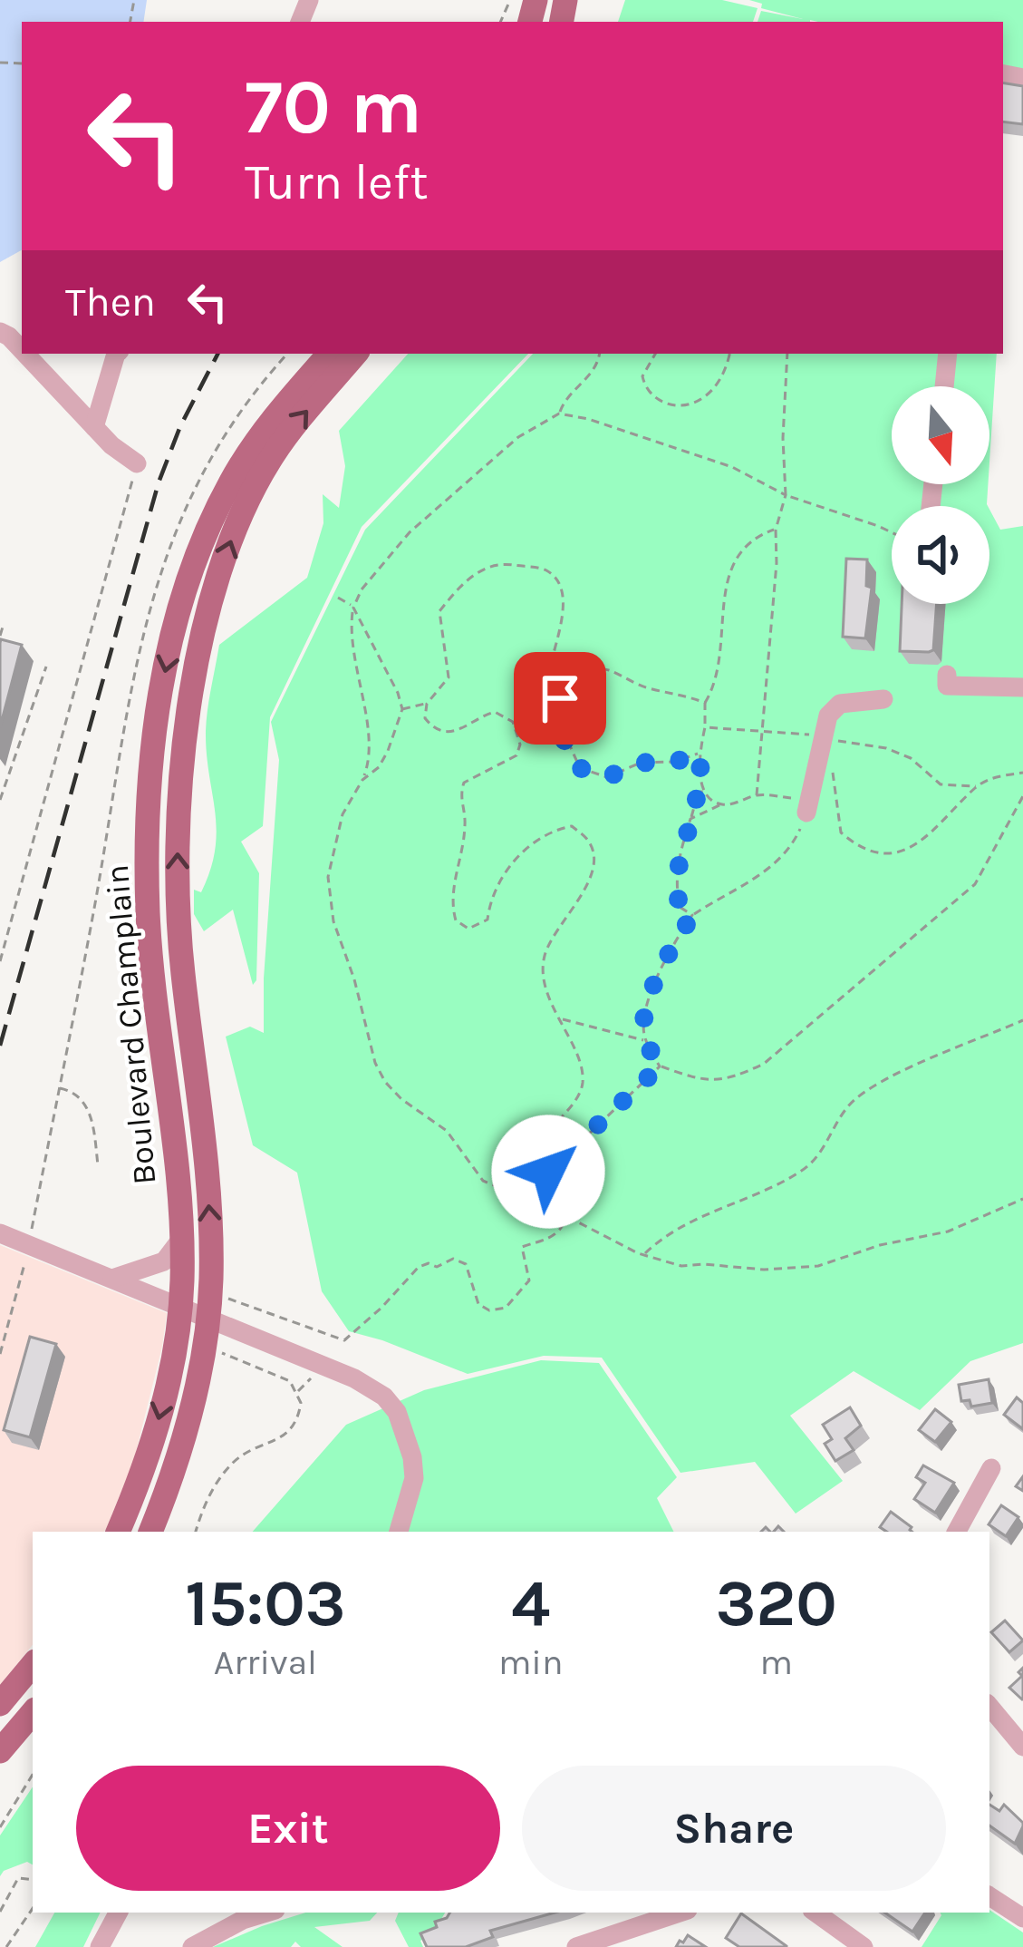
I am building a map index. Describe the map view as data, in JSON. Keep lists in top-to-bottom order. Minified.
{"streets":{"main road":["Boulevard Champlain"]},"north":"bottom","page":{"turn":["70 m","Turn left"],"then":"Then","eta":["15:03","Arrival","4","min","320","m"],"buttons":["Exit","Share"]}}
